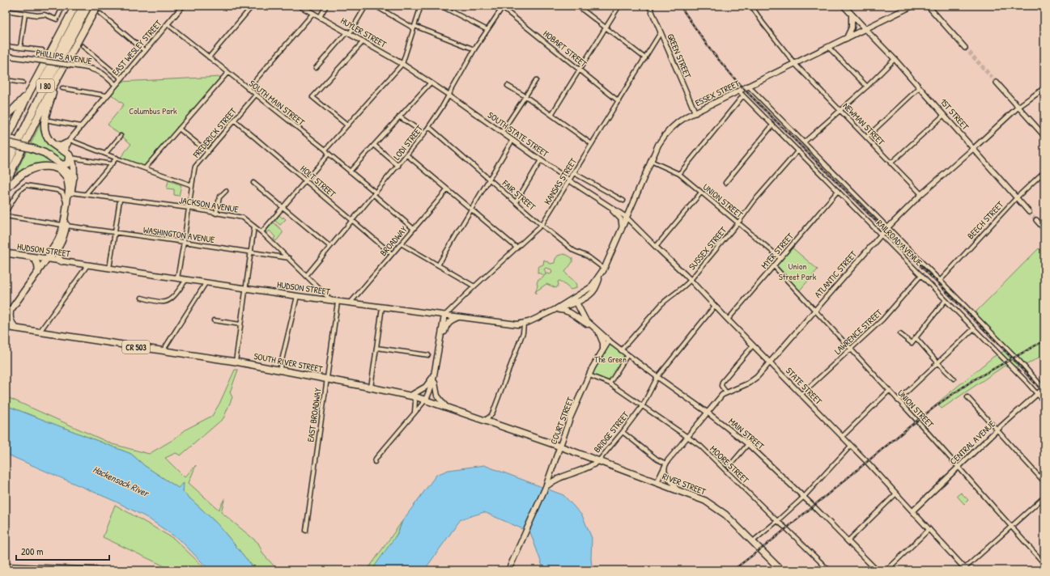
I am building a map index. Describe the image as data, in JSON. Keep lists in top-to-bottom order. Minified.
{"streets":{"highway":["I 80"],"main road":["ESSEX STREET","HUDSON STREET","CR 503","SOUTH RIVER STREET","COURT STREET","BRIDGE STREET","MAIN STREET","RIVER STREET"],"street":["HUYLER STREET","EAST WESLEY STREET","HOBART STREET","GREEN STREET","PHILLIPS AVENUE","SOUTH MAIN STREET","1ST STREET","NEWMAN STREET","FREDERICK STREET","SOUTH STATE STREET","LODI STREET","HOLT STREET","KANSAS STREET","FAIR STREET","UNION STREET","JACKSON AVENUE","BEECH STREET","WASHINGTON AVENUE","BROADWAY","RAILROAD AVENUE","SUSSEX STREET","MYER STREET","ATLANTIC STREET","LAWRENCE STREET","STATE STREET","EAST BROADWAY","CENTRAL AVENUE","MOORE STREET"]},"crossings":[["HUYLER STREET","SOUTH STATE STREET"],["EAST WESLEY STREET","PHILLIPS AVENUE"],["EAST WESLEY STREET","SOUTH MAIN STREET"],["HOBART STREET","LODI STREET"],["HOBART STREET","KANSAS STREET"],["GREEN STREET","ESSEX STREET"],["GREEN STREET","KANSAS STREET"],["ESSEX STREET","1ST STREET"],["ESSEX STREET","NEWMAN STREET"],["ESSEX STREET","SOUTH STATE STREET"],["ESSEX STREET","FAIR STREET"],["ESSEX STREET","UNION STREET"],["ESSEX STREET","RAILROAD AVENUE"],["ESSEX STREET","HUDSON STREET"],["ESSEX STREET","STATE STREET"],["ESSEX STREET","MAIN STREET"],["SOUTH MAIN STREET","FREDERICK STREET"],["SOUTH MAIN STREET","LODI STREET"],["SOUTH MAIN STREET","BROADWAY"],["1ST STREET","BEECH STREET"],["1ST STREET","ATLANTIC STREET"],["NEWMAN STREET","ATLANTIC STREET"],["FREDERICK STREET","HOLT STREET"],["FREDERICK STREET","JACKSON AVENUE"],["FREDERICK STREET","WASHINGTON AVENUE"],["FREDERICK STREET","HUDSON STREET"],["SOUTH STATE STREET","LODI STREET"],["SOUTH STATE STREET","KANSAS STREET"],["SOUTH STATE STREET","STATE STREET"],["LODI STREET","HOLT STREET"],["LODI STREET","FAIR STREET"],["LODI STREET","JACKSON AVENUE"],["HOLT STREET","BROADWAY"],["KANSAS STREET","FAIR STREET"],["KANSAS STREET","HUDSON STREET"],["UNION STREET","SUSSEX STREET"],["UNION STREET","MYER STREET"],["UNION STREET","ATLANTIC STREET"],["UNION STREET","LAWRENCE STREET"],["UNION STREET","CENTRAL AVENUE"],["JACKSON AVENUE","WASHINGTON AVENUE"],["JACKSON AVENUE","HUDSON STREET"],["BEECH STREET","RAILROAD AVENUE"],["BROADWAY","HUDSON STREET"],["RAILROAD AVENUE","SUSSEX STREET"],["RAILROAD AVENUE","MYER STREET"],["RAILROAD AVENUE","ATLANTIC STREET"],["RAILROAD AVENUE","LAWRENCE STREET"],["RAILROAD AVENUE","CENTRAL AVENUE"],["SUSSEX STREET","STATE STREET"],["SUSSEX STREET","MAIN STREET"],["HUDSON STREET","EAST BROADWAY"],["HUDSON STREET","MAIN STREET"],["MYER STREET","STATE STREET"],["ATLANTIC STREET","STATE STREET"],["ATLANTIC STREET","MAIN STREET"],["ATLANTIC STREET","MOORE STREET"],["ATLANTIC STREET","RIVER STREET"],["LAWRENCE STREET","STATE STREET"],["SOUTH RIVER STREET","EAST BROADWAY"],["SOUTH RIVER STREET","COURT STREET"],["SOUTH RIVER STREET","RIVER STREET"],["STATE STREET","BRIDGE STREET"],["STATE STREET","CENTRAL AVENUE"],["COURT STREET","BRIDGE STREET"],["COURT STREET","MAIN STREET"],["COURT STREET","MOORE STREET"],["COURT STREET","RIVER STREET"],["BRIDGE STREET","MAIN STREET"],["BRIDGE STREET","MOORE STREET"],["BRIDGE STREET","RIVER STREET"]],"water":["Hackensack River"],"parks":["Columbus Park","Union Street Park","The Green"],"scale_bar":"200 m"}
